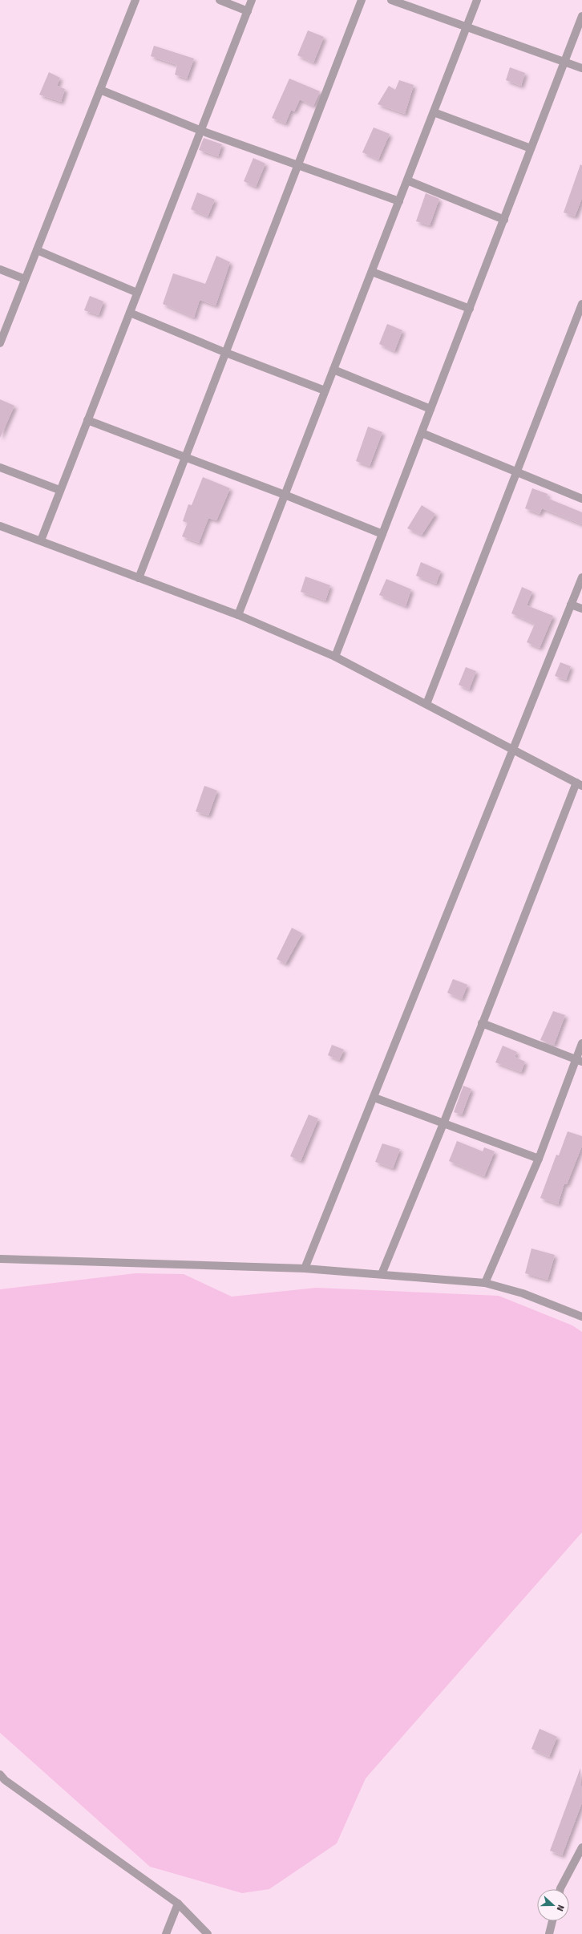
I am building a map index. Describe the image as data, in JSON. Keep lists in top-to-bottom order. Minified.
{"north":"right"}
